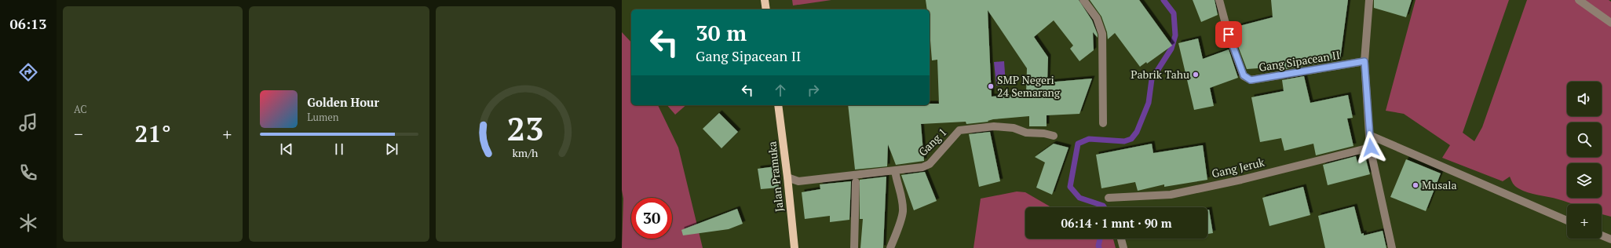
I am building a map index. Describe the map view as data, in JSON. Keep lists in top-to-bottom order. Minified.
{"streets":{"main road":["Jalan Pramuka"],"street":["Gang Sipacean II","Gang 1","Gang Jeruk"]},"crossings":[["Gang 1","Jalan Pramuka"]],"places":["Pabrik Tahu","SMP Negeri 24 Semarang","Musala"],"page":{"tabs":"06:13","tile":"AC","turn":["30 m","Gang Sipacean II"],"map_buttons":"+","song":["Golden Hour","Lumen"],"heat":["−","21°","+"],"limit":"30","trip":"06:14 · 1 mnt · 90 m","gauge":["23","km/h"]}}
